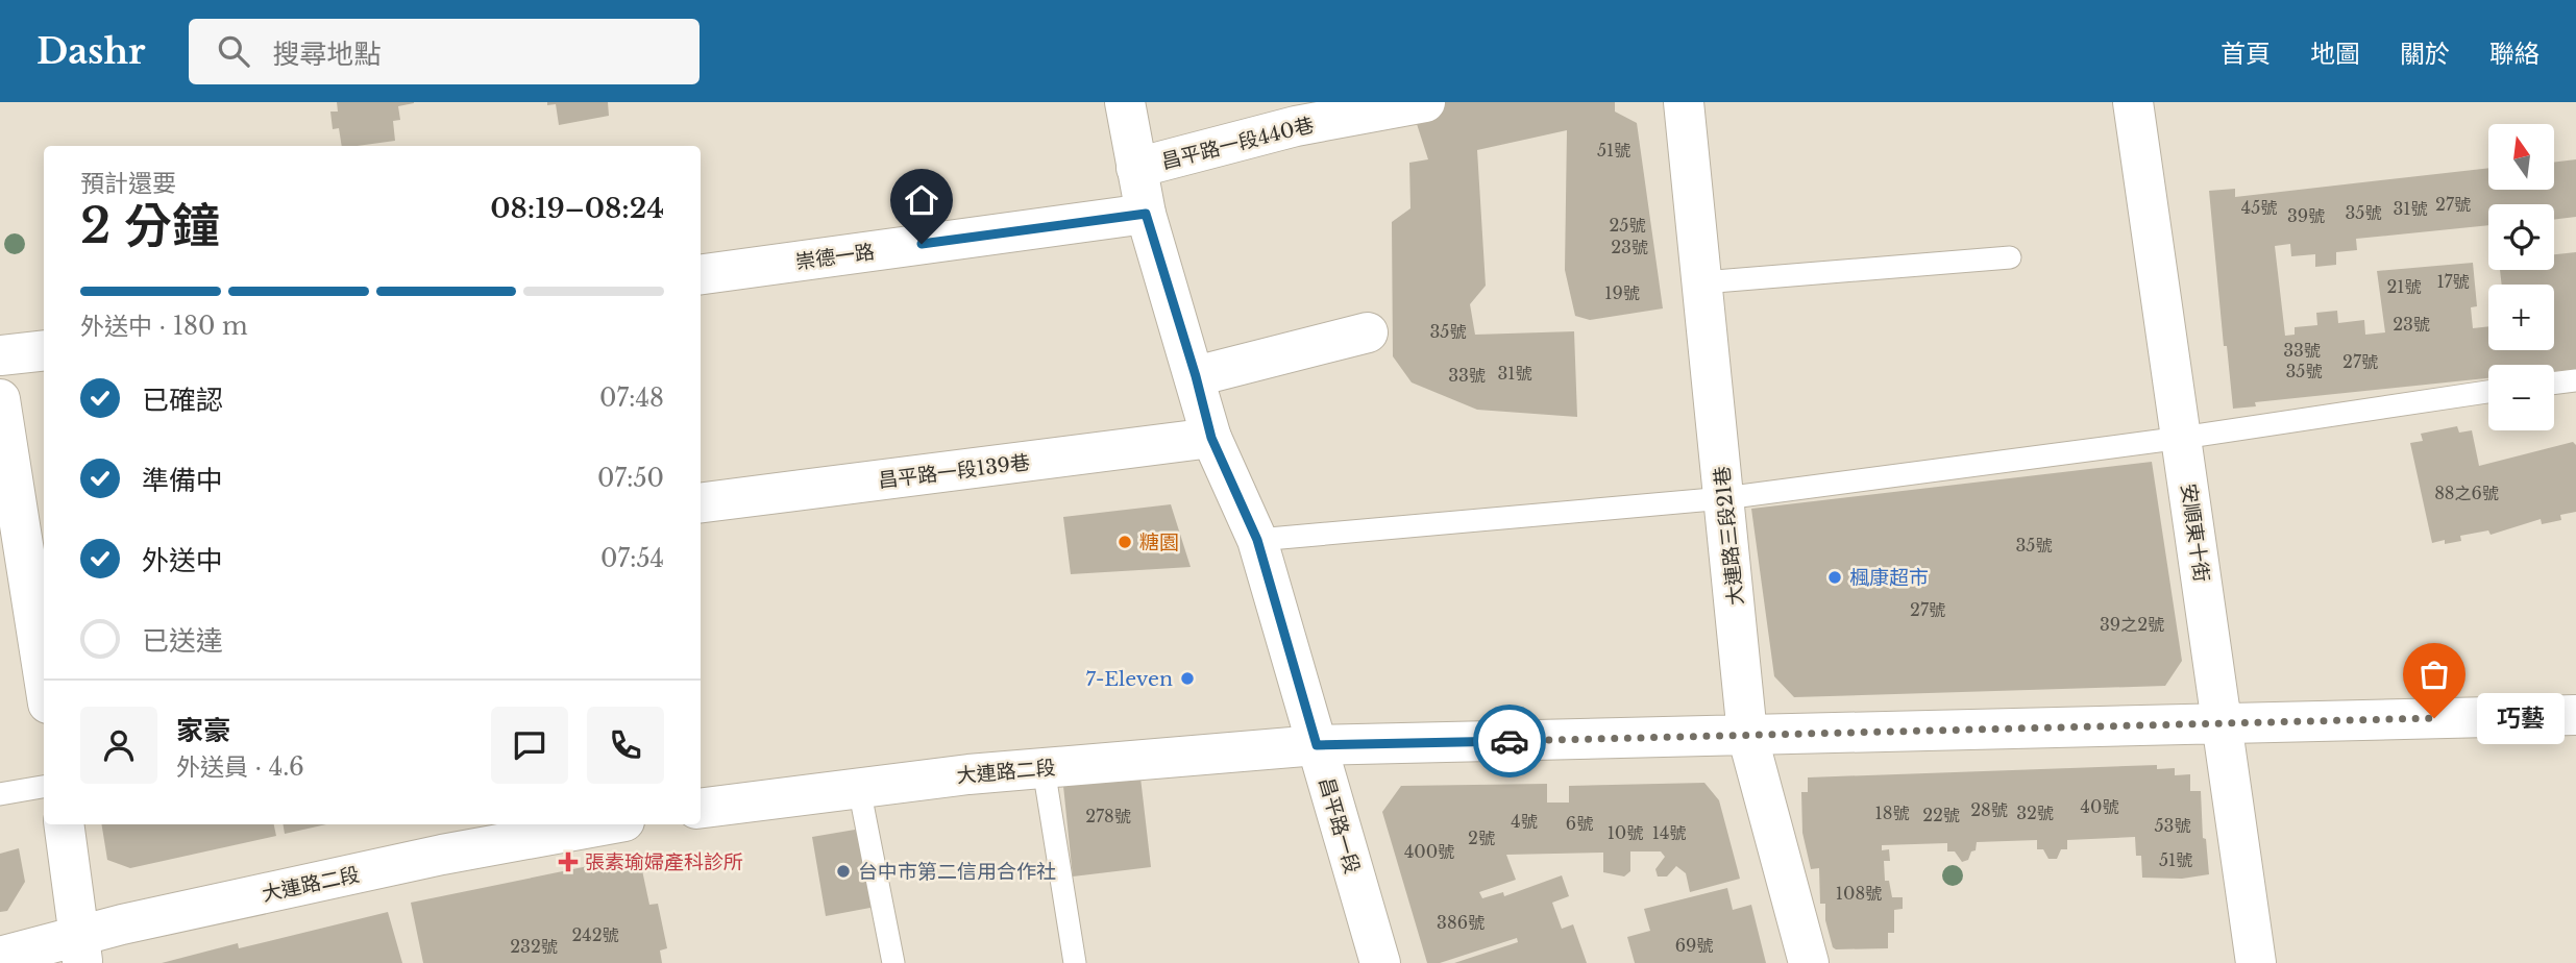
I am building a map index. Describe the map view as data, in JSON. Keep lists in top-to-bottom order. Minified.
{"streets":{"street":["昌平路一段440巷","崇德一路","昌平路一段139巷","安順東十街","大連路三段21巷","大連路二段","昌平路一段"]},"crossings":[["昌平路一段440巷","昌平路一段"],["崇德一路","昌平路一段"],["昌平路一段139巷","昌平路一段"],["安順東十街","大連路二段"],["大連路三段21巷","大連路二段"],["大連路二段","昌平路一段"]],"places":{"other":["糖園","楓康超市","7-Eleven","巧藝","台中市第二信用合作社"],"health":["張素瑜婦產科診所"]},"house_numbers":["51號","27號","45號","31號","35號","39號","25號","23號","17號","21號","19號","23號","35號","33號","27號","35號","31號","33號","88之6號","35號","27號","39之2號","40號","28號","18號","32號","22號","278號","4號","6號","53號","10號","14號","2號","400號","51號","108號","386號","242號","69號","232號"],"north":"top","page":{"header":"Dashr","search":"搜尋地點","nav":["首頁","地圖","關於","聯絡"],"map_buttons":["+","−"],"heading":["2 分鐘","預計還要","08:19–08:24"],"panel":["家豪","外送員 · 4.6"],"bar":"外送中 · 180 m","list":[["已確認","07:48"],["準備中","07:50"],["外送中","07:54"],"已送達"],"bubble":"巧藝"}}
